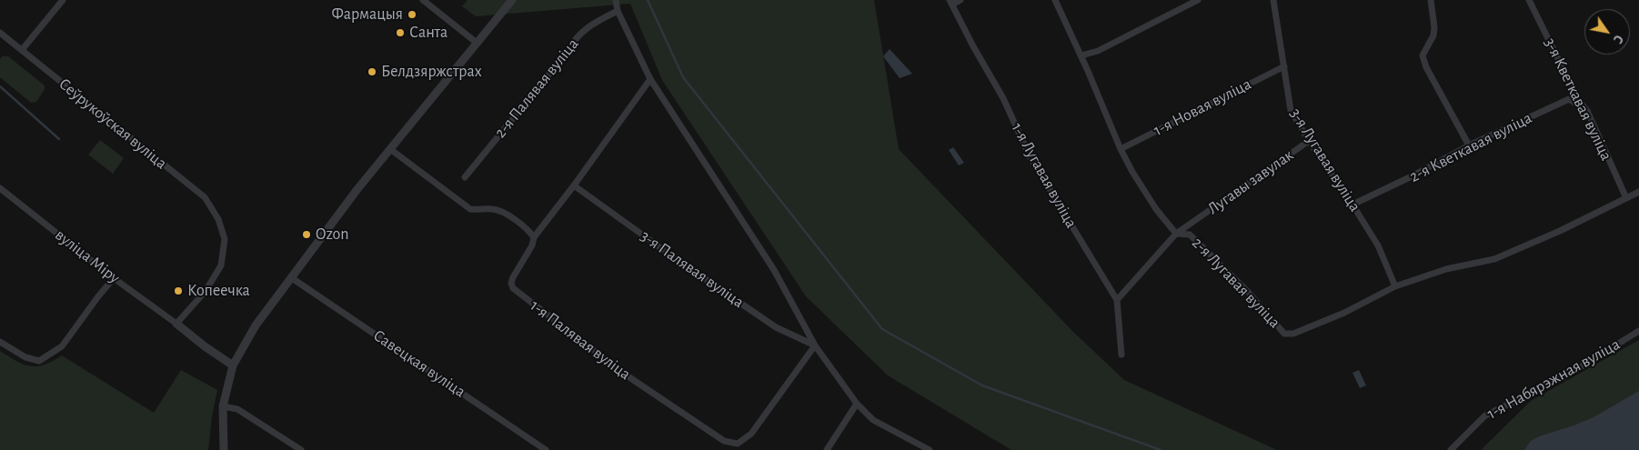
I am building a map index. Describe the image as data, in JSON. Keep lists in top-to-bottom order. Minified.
{"streets":{"street":["2-я Палявая вуліца","3-я Кветкавая вуліца","1-я Новая вуліца","Сеўрукоўская вуліца","2-я Кветкавая вуліца","3-я Лугавая вуліца","1-я Лугавая вуліца","Лугавы завулак","вуліца Міру","3-я Палявая вуліца","2-я Лугавая вуліца","1-я Палявая вуліца","Савецкая вуліца","1-я Набярэжная вуліца"]},"crossings":[["3-я Кветкавая вуліца","2-я Кветкавая вуліца"],["3-я Кветкавая вуліца","2-я Лугавая вуліца"],["1-я Новая вуліца","3-я Лугавая вуліца"],["1-я Новая вуліца","2-я Лугавая вуліца"],["Сеўрукоўская вуліца","вуліца Міру"],["2-я Кветкавая вуліца","3-я Лугавая вуліца"],["3-я Лугавая вуліца","Лугавы завулак"],["3-я Лугавая вуліца","2-я Лугавая вуліца"],["1-я Лугавая вуліца","Лугавы завулак"],["Лугавы завулак","2-я Лугавая вуліца"],["3-я Палявая вуліца","1-я Палявая вуліца"]],"places":["Фармацыя","Санта","Белдзяржстрах","Ozon","Копеечка"],"north":"bottom right"}
